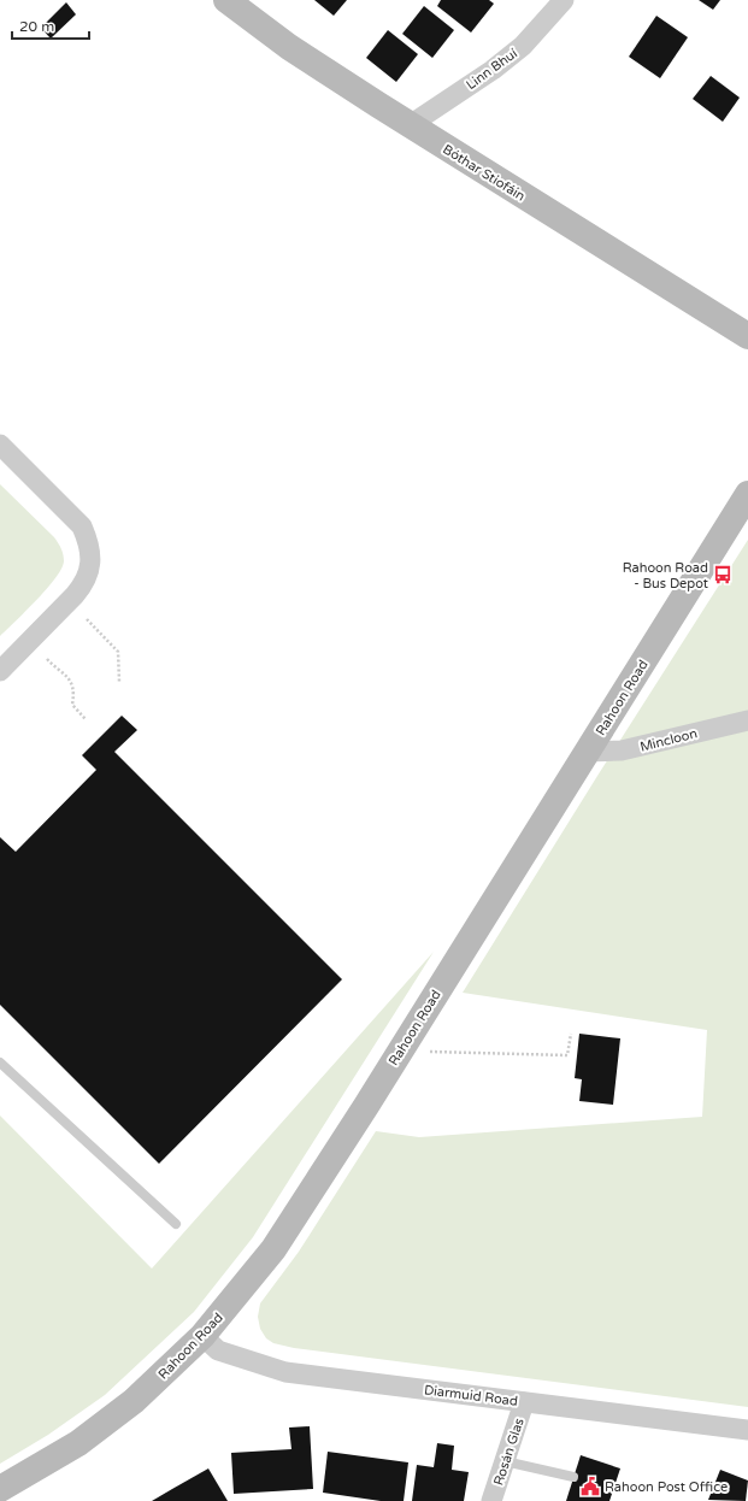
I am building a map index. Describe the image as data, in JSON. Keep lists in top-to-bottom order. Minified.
{"streets":{"street":["Linn Bhuí","Bóthar Stiofáin","Rahoon Road","Mincloon","Diarmuid Road","Rosán Glas"]},"crossings":[["Linn Bhuí","Bóthar Stiofáin"],["Rahoon Road","Mincloon"],["Rahoon Road","Diarmuid Road"],["Diarmuid Road","Rosán Glas"]],"places":{"bus stop":["Rahoon Road - Bus Depot"],"public building":["Rahoon Post Office"]},"scale_bar":"20 m"}
